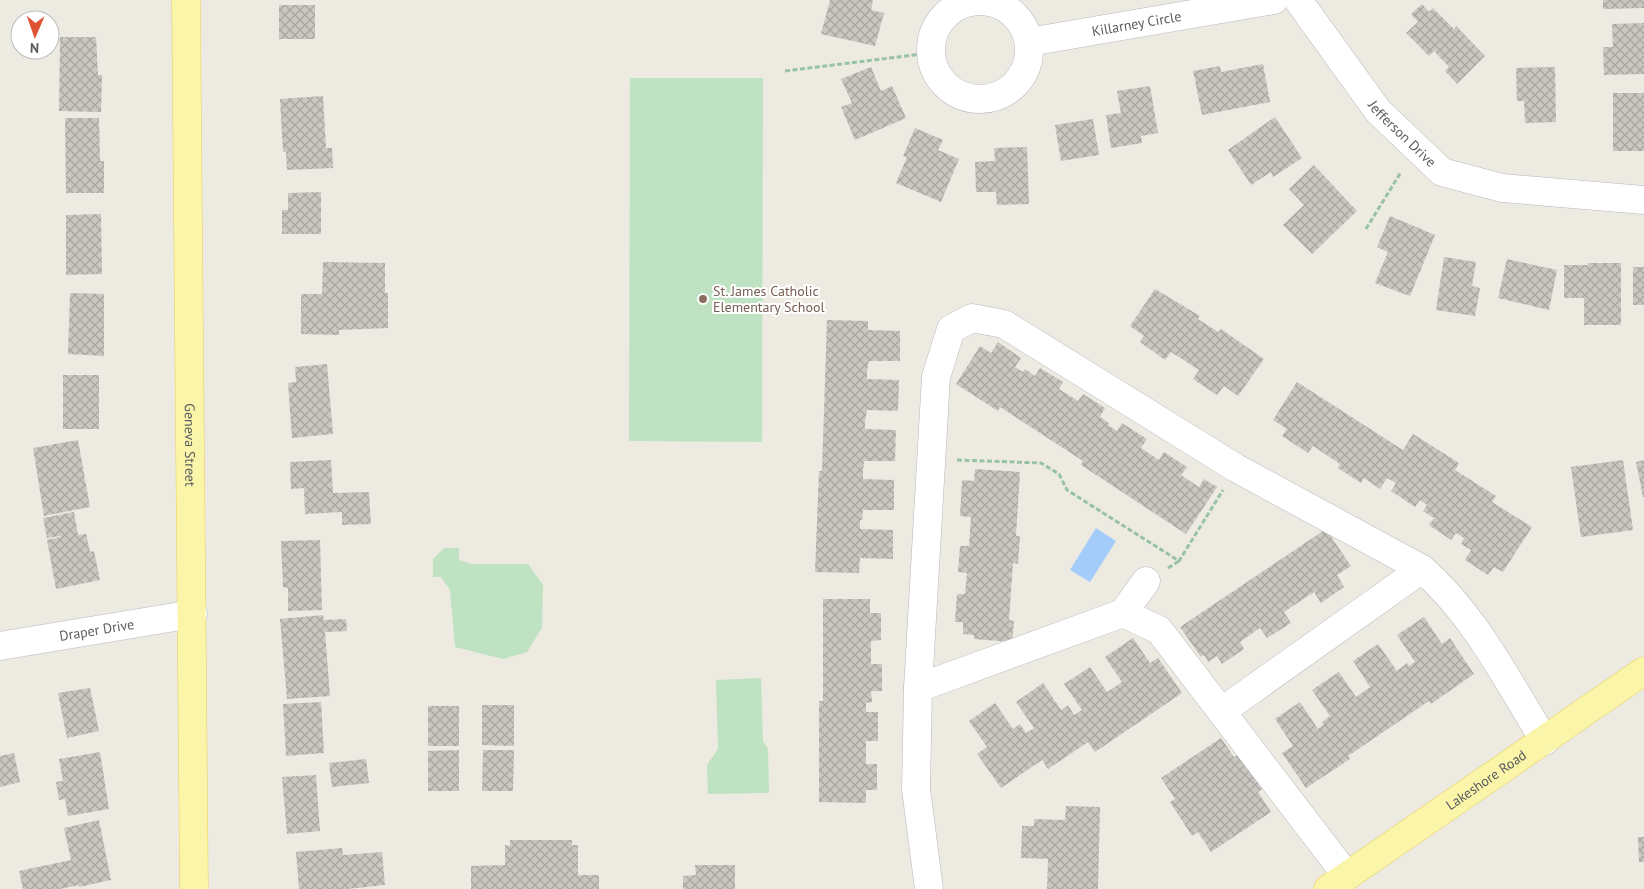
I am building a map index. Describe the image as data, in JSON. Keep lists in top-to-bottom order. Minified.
{"streets":{"main road":["Geneva Street","Lakeshore Road"],"street":["Killarney Circle","Jefferson Drive","Draper Drive"]},"crossings":[["Geneva Street","Draper Drive"]],"places":["St. James Catholic Elementary School"],"north":"bottom"}
